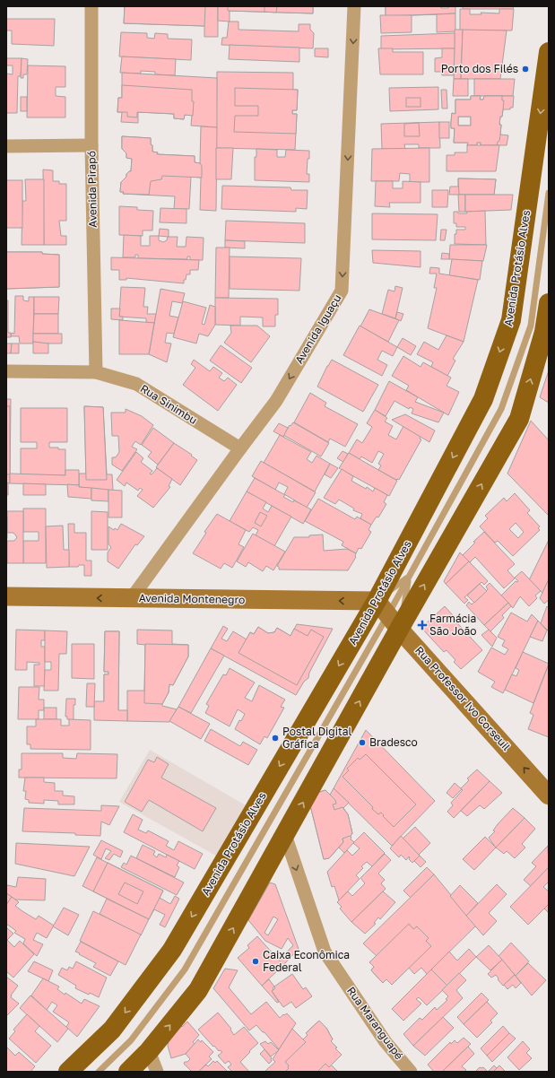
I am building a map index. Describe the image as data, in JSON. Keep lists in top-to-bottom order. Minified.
{"streets":{"main road":["Avenida Protásio Alves"],"street":["Avenida Pirapó","Avenida Iguaçu","Rua Sinimbu","Avenida Montenegro","Rua Professor Ivo Corseuil","Rua Maranguapé"]},"crossings":[["Avenida Pirapó","Rua Sinimbu"],["Avenida Protásio Alves","Avenida Montenegro"],["Avenida Protásio Alves","Rua Professor Ivo Corseuil"],["Avenida Protásio Alves","Rua Maranguapé"],["Avenida Iguaçu","Rua Sinimbu"],["Avenida Iguaçu","Avenida Montenegro"],["Avenida Montenegro","Rua Professor Ivo Corseuil"]],"one_way":["Avenida Iguaçu","Avenida Montenegro","Rua Professor Ivo Corseuil","Rua Maranguapé"],"places":{"other":["Porto dos Filés","Postal Digital Gráfica","Bradesco","Caixa Econômica Federal"],"health":["Farmácia São João"]}}
